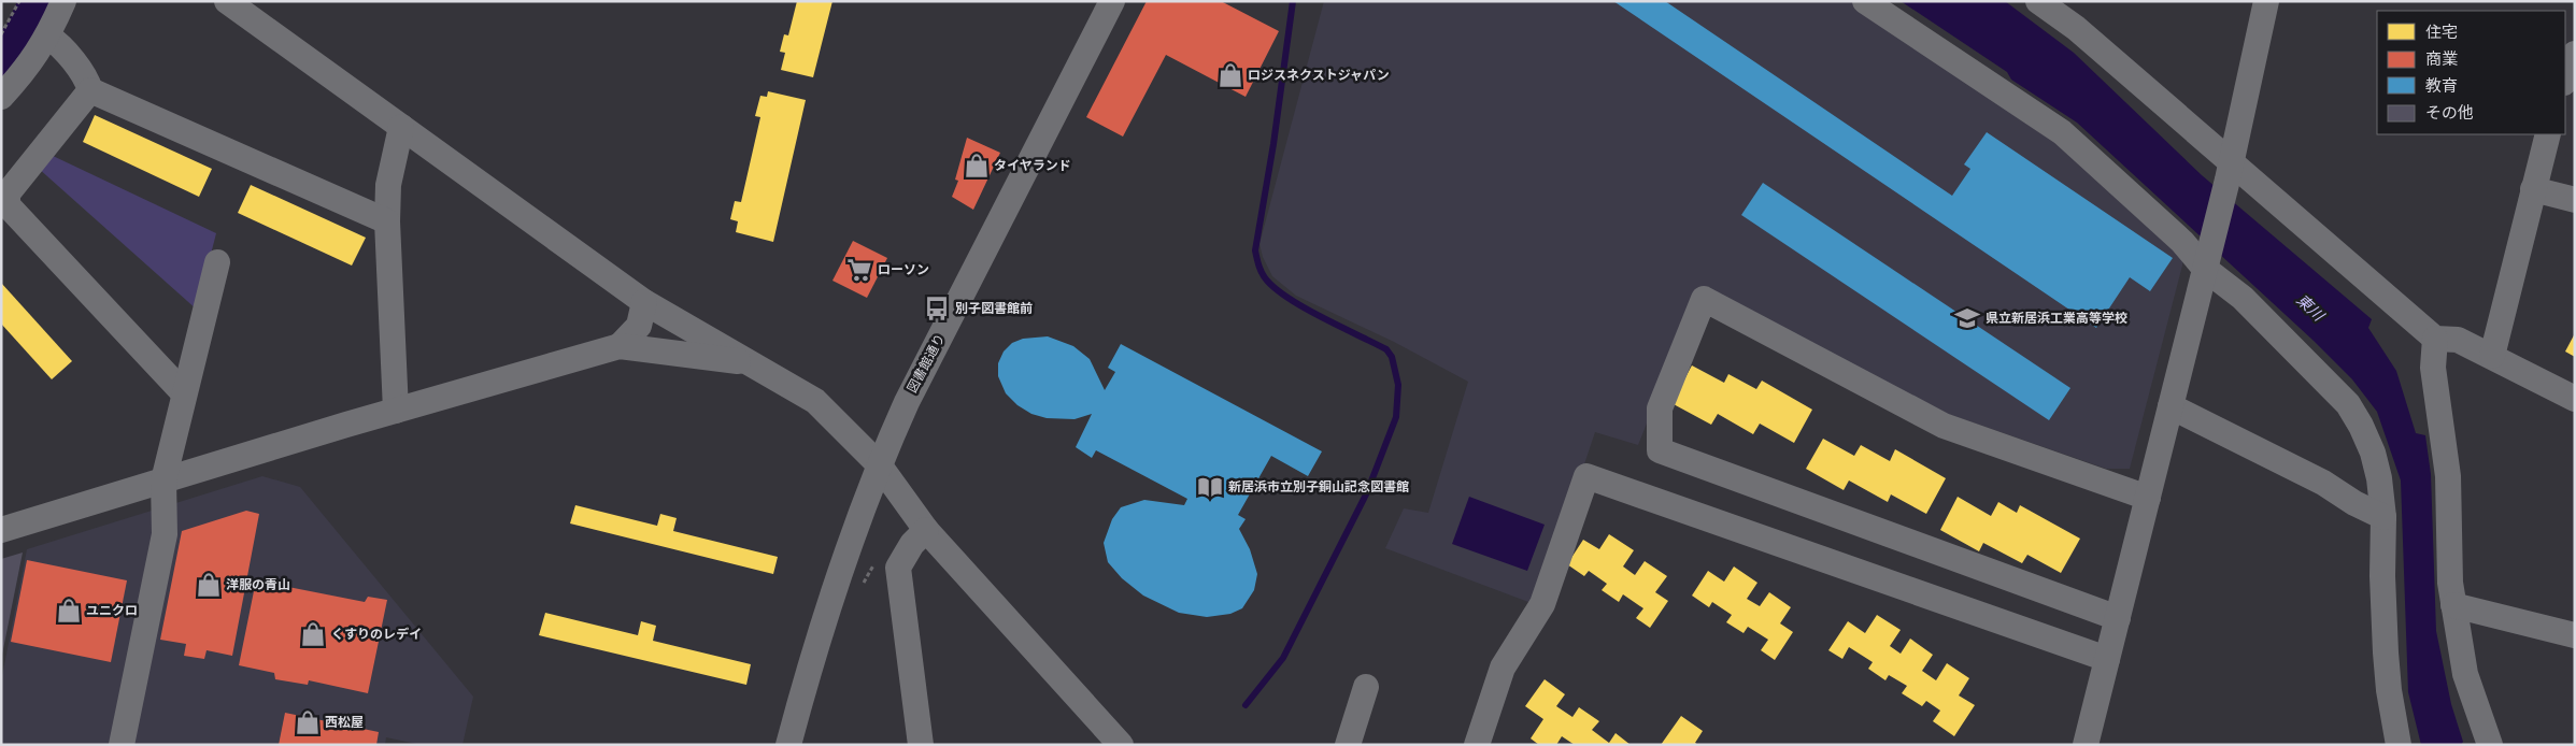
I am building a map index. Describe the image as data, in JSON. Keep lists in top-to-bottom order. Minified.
{"streets":{"street":["図書館通り"]},"water":["東川"],"places":{"shop":["ロジスネクストジャパン","タイヤランド","洋服の青山","ユニクロ","くすりのレデイ","西松屋"],"supermarket":["ローソン"],"bus stop":["別子図書館前"],"school or university":["県立新居浜工業高等学校"],"library":["新居浜市立別子銅山記念図書館"]},"legend":["住宅","商業","教育","その他"]}
